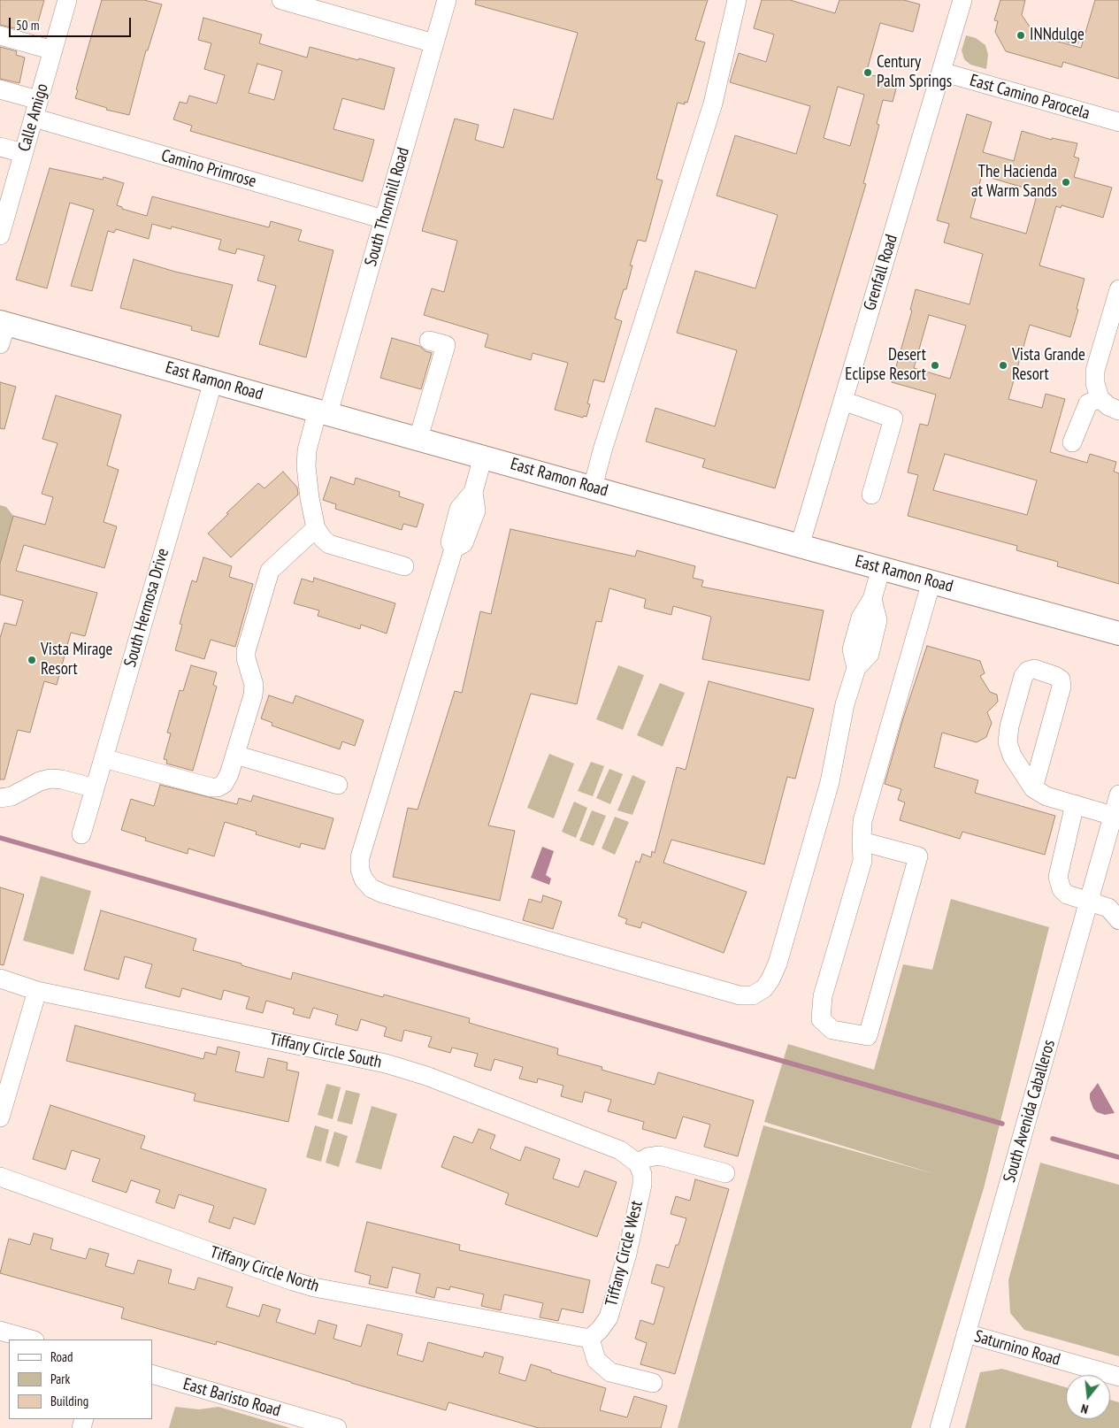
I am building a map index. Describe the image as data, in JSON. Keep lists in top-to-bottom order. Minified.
{"streets":{"main road":["East Ramon Road"],"street":["East Camino Parocela","Calle Amigo","Camino Primrose","South Thornhill Road","Grenfall Road","South Hermosa Drive","Tiffany Circle South","South Avenida Caballeros","Tiffany Circle West","Tiffany Circle North","Saturnino Road","East Baristo Road"]},"crossings":[["East Camino Parocela","Grenfall Road"],["Calle Amigo","Camino Primrose"],["Camino Primrose","South Thornhill Road"],["South Thornhill Road","East Ramon Road"],["Grenfall Road","East Ramon Road"],["East Ramon Road","South Hermosa Drive"],["Tiffany Circle South","Tiffany Circle West"],["South Avenida Caballeros","Saturnino Road"],["Tiffany Circle West","Tiffany Circle North"]],"places":["INNdulge","Century Palm Springs","The Hacienda at Warm Sands","Desert Eclipse Resort","Vista Grande Resort","Vista Mirage Resort"],"legend":["Road","Park","Building"],"scale_bar":"50 m","north":"bottom"}
